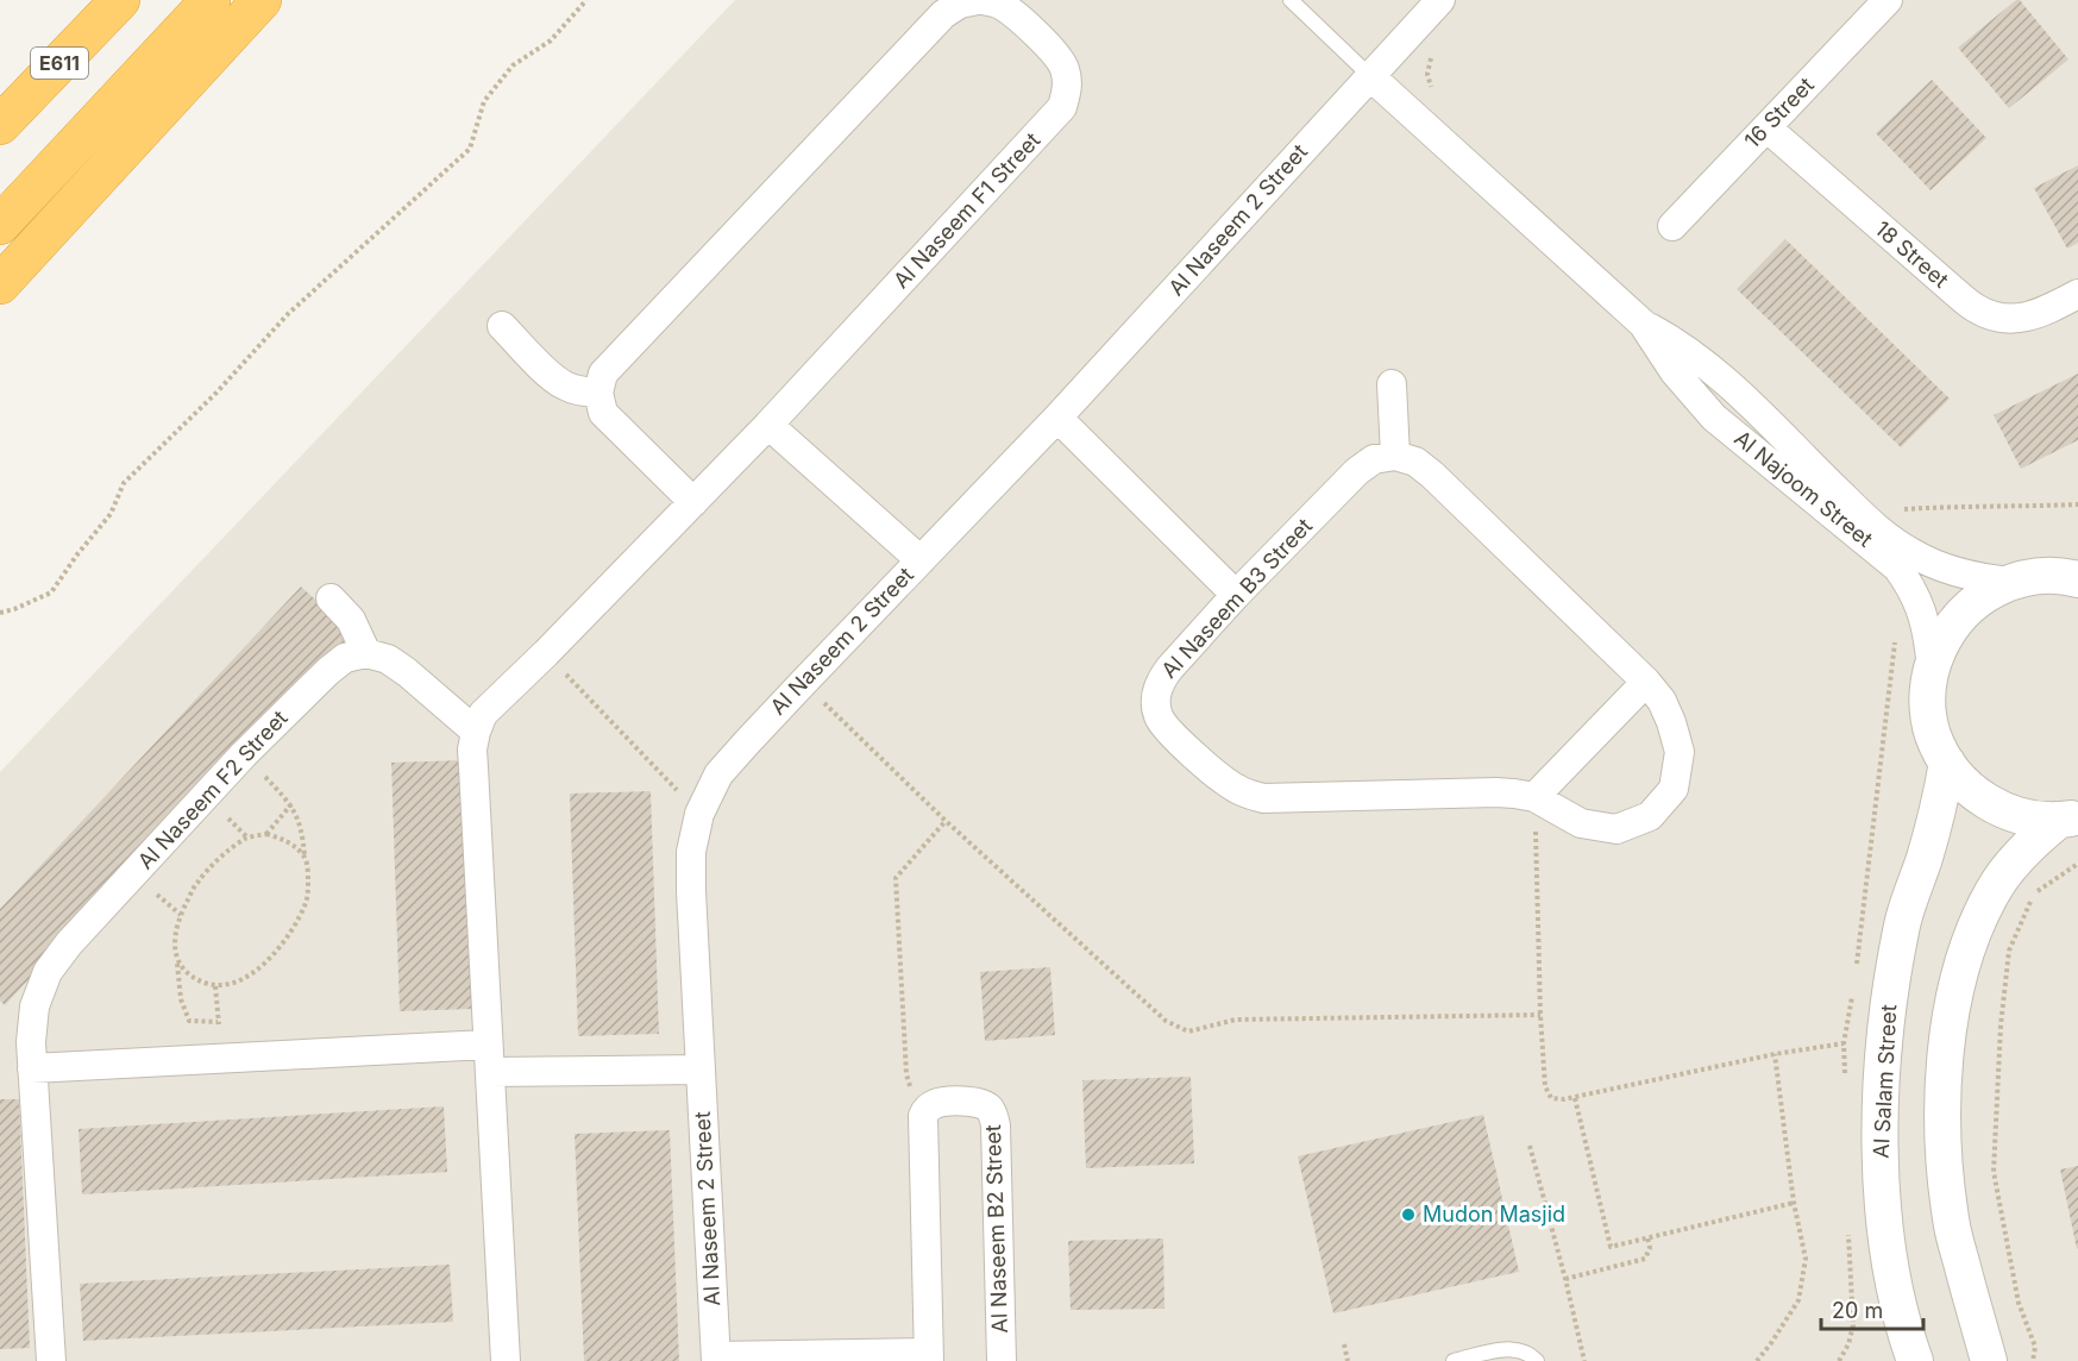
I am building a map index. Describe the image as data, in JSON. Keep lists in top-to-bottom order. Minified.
{"streets":{"highway":["E611"],"street":["16 Street","Al Naseem F1 Street","Al Naseem 2 Street","18 Street","Al Najoom Street","Al Naseem B3 Street","Al Naseem F2 Street","Al Salam Street","Al Naseem B2 Street"]},"crossings":[["16 Street","18 Street"],["Al Naseem 2 Street","Al Najoom Street"]],"places":["Mudon Masjid"],"scale_bar":"20 m"}
